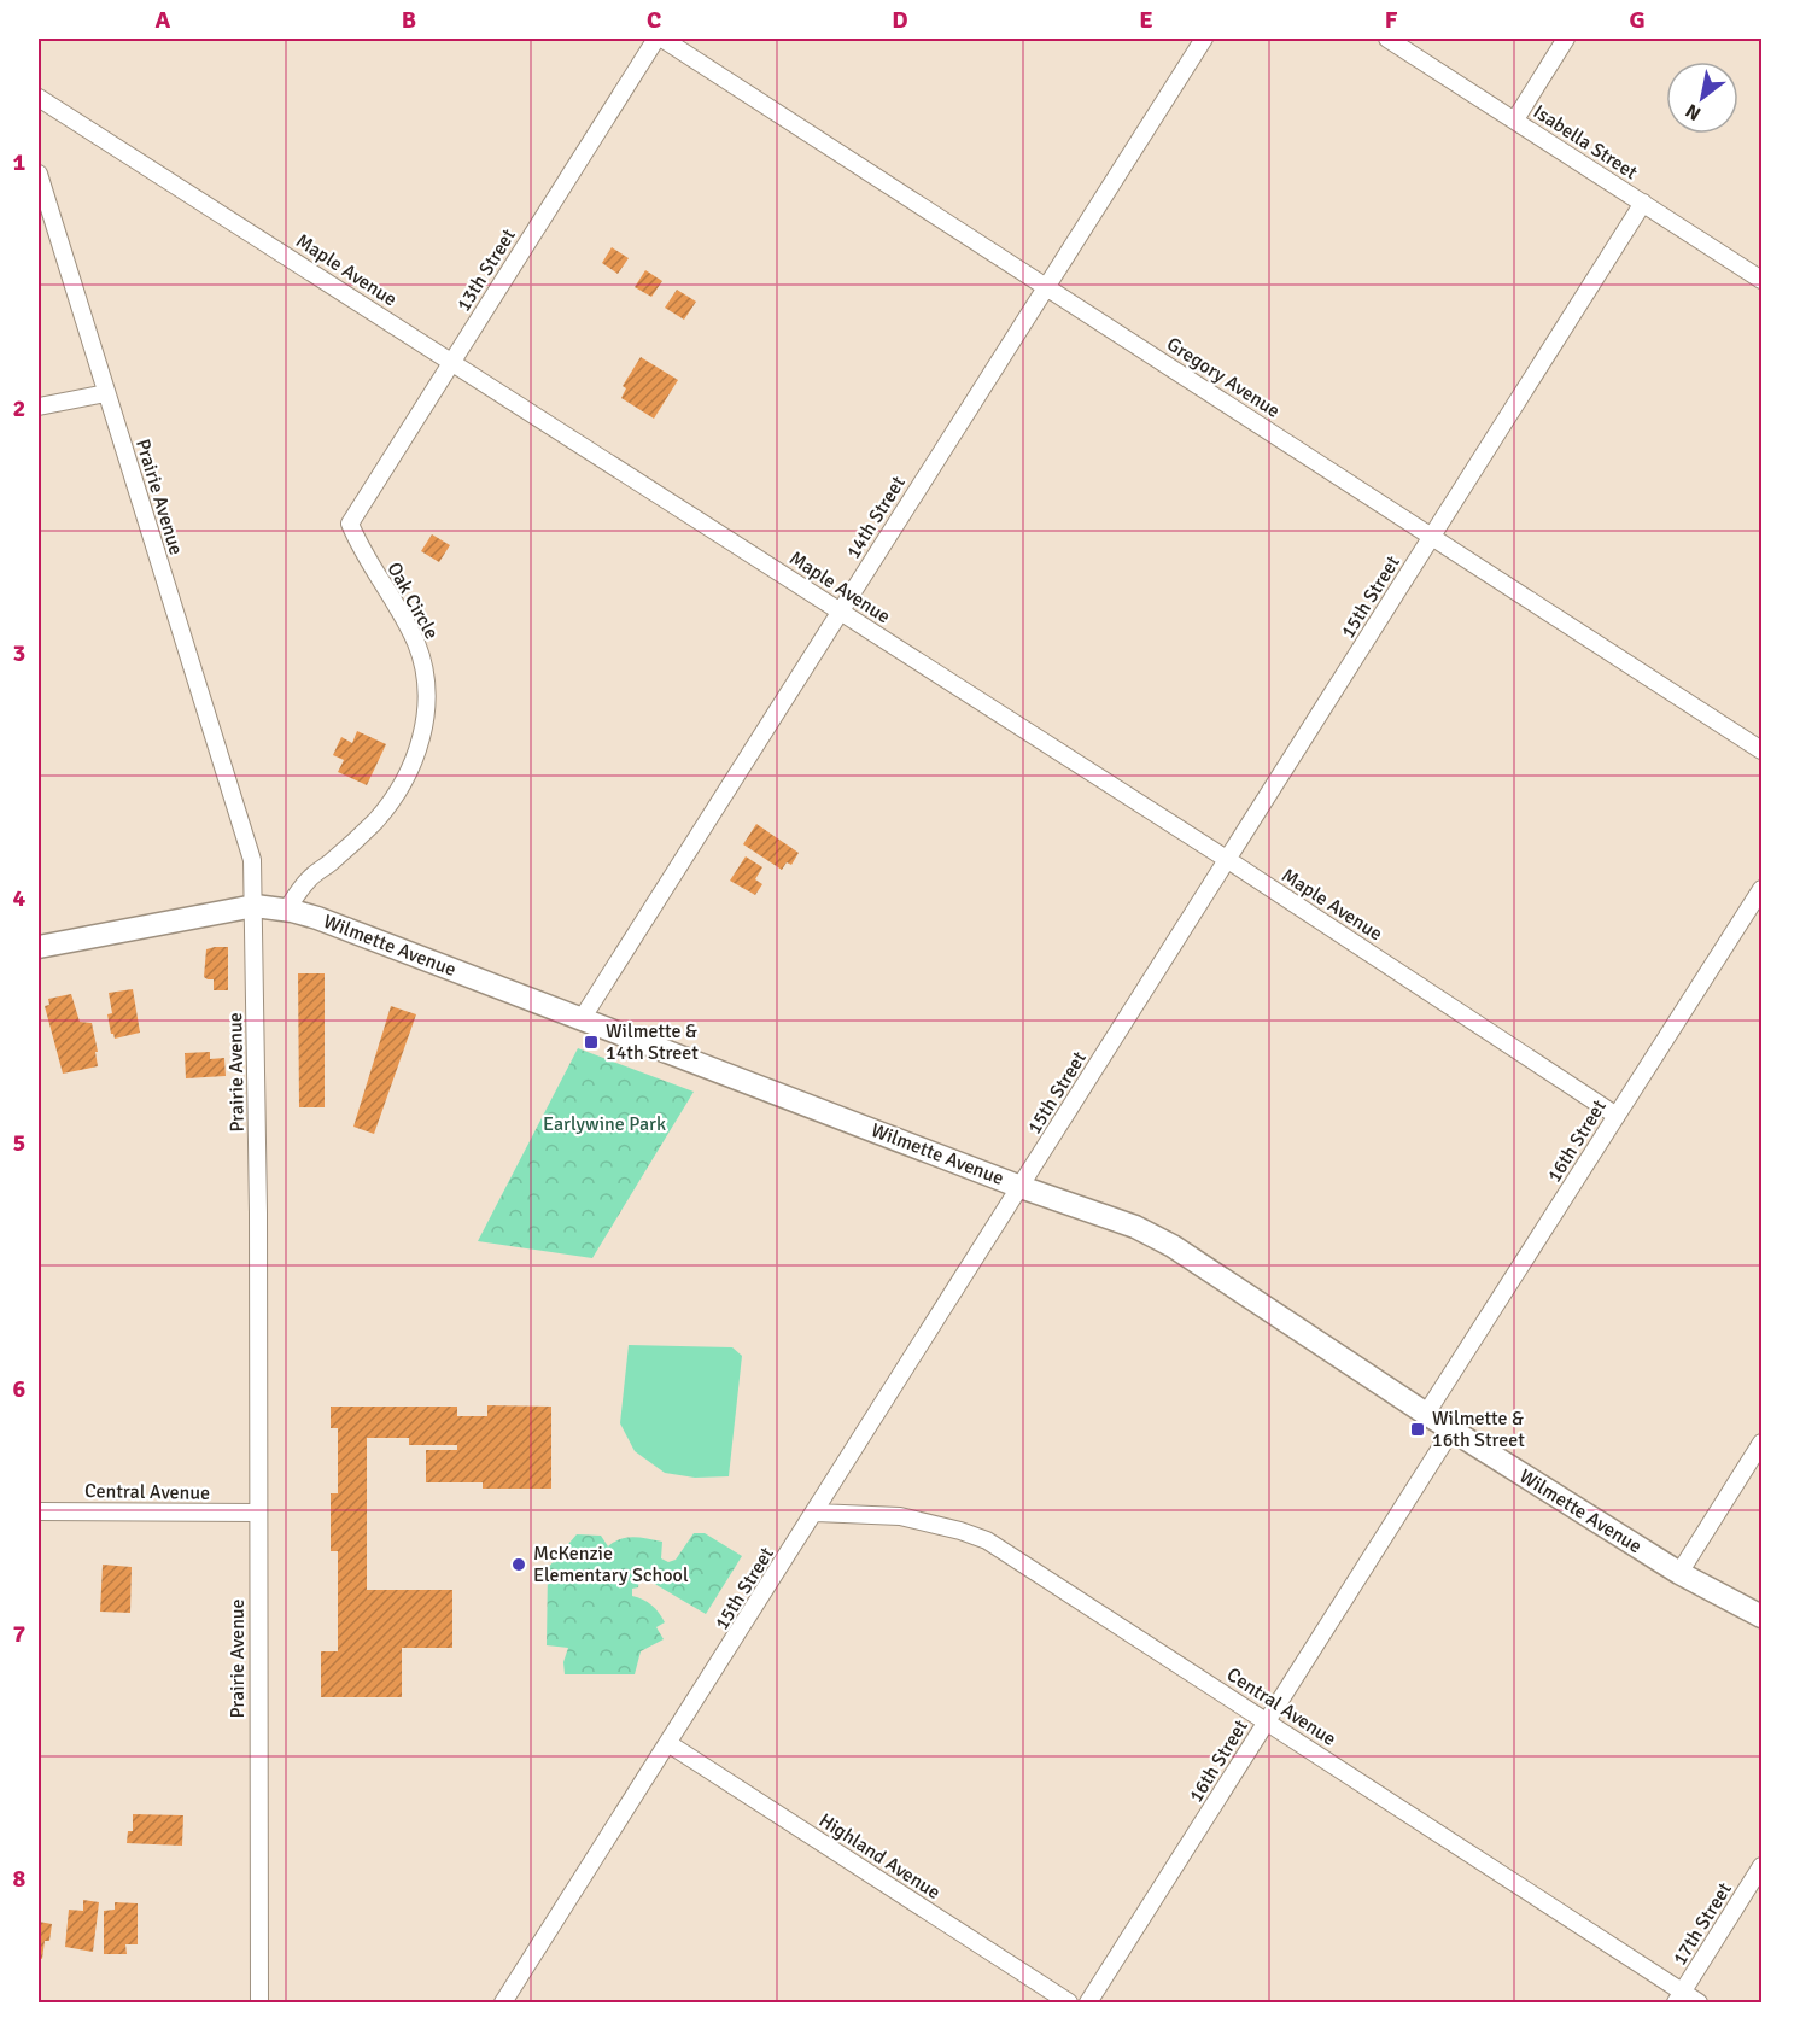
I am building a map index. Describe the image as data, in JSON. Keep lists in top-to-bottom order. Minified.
{"streets":{"street":["Isabella Street","Maple Avenue","13th Street","Gregory Avenue","Prairie Avenue","14th Street","15th Street","Oak Circle","Wilmette Avenue","16th Street","Central Avenue","Highland Avenue","17th Street"]},"crossings":[["Isabella Street","15th Street"],["Maple Avenue","13th Street"],["Maple Avenue","14th Street"],["Maple Avenue","15th Street"],["Maple Avenue","16th Street"],["13th Street","Gregory Avenue"],["13th Street","Oak Circle"],["Gregory Avenue","14th Street"],["Gregory Avenue","15th Street"],["Prairie Avenue","Wilmette Avenue"],["Prairie Avenue","Central Avenue"],["14th Street","Wilmette Avenue"],["15th Street","Wilmette Avenue"],["15th Street","Central Avenue"],["15th Street","Highland Avenue"],["Oak Circle","Wilmette Avenue"],["Wilmette Avenue","16th Street"],["16th Street","Central Avenue"],["Central Avenue","17th Street"]],"parks":["Earlywine Park"],"places":{"transit":["Wilmette & 14th Street","Wilmette & 16th Street"],"other":["McKenzie Elementary School"]},"north":"bottom left","grid":{"columns":["A","B","C","D","E","F","G"],"rows":["1","2","3","4","5","6","7","8"]}}
